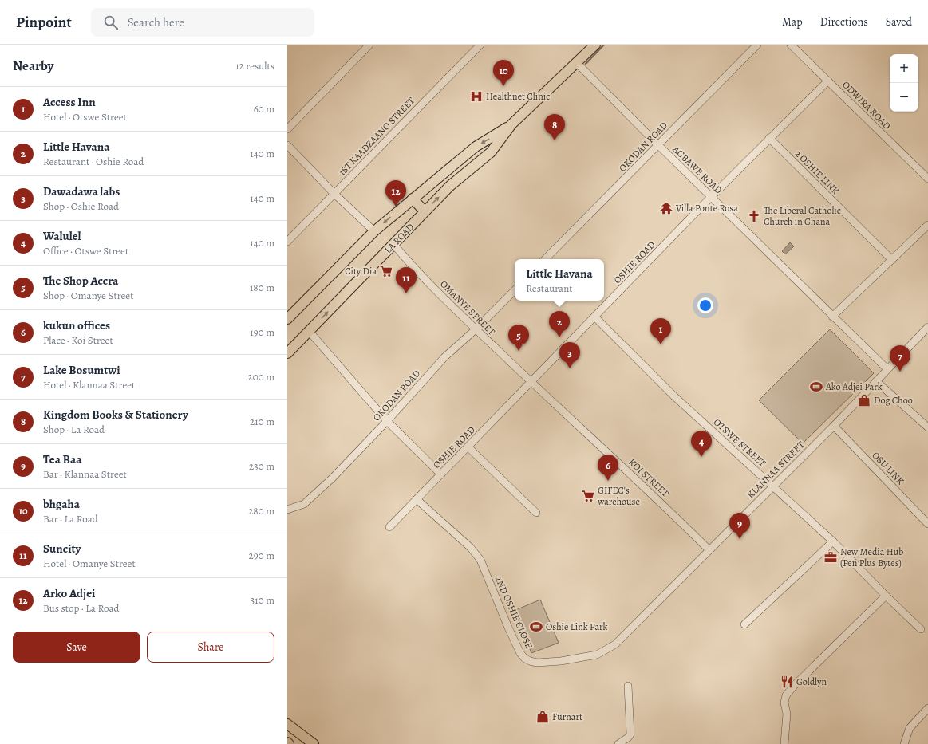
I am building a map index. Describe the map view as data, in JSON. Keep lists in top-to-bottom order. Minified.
{"streets":{"main road":["LA ROAD"],"street":["ODWIRA ROAD","1ST KAADZAANO STREET","OKODAN ROAD","AGBAWE ROAD","2 OSHIE LINK","OSHIE ROAD","OMANYE STREET","OTSWE STREET","OSU LINK","KLANNAA STREET","KOI STREET","2ND OSHIE CLOSE"]},"crossings":[["ODWIRA ROAD","OSHIE ROAD"],["OKODAN ROAD","AGBAWE ROAD"],["OKODAN ROAD","OMANYE STREET"],["AGBAWE ROAD","LA ROAD"],["AGBAWE ROAD","OSHIE ROAD"],["AGBAWE ROAD","KLANNAA STREET"],["2 OSHIE LINK","OSHIE ROAD"],["LA ROAD","OMANYE STREET"],["OSHIE ROAD","OMANYE STREET"],["OSHIE ROAD","OTSWE STREET"],["OSHIE ROAD","KOI STREET"],["OSHIE ROAD","2ND OSHIE CLOSE"],["OMANYE STREET","KOI STREET"],["OTSWE STREET","KLANNAA STREET"],["OSU LINK","KLANNAA STREET"],["KLANNAA STREET","KOI STREET"],["KLANNAA STREET","2ND OSHIE CLOSE"]],"places":{"hospital":["Healthnet Clinic"],"temple":["Villa Ponte Rosa"],"church":["The Liberal Catholic Church in Ghana"],"supermarket":["City Dia","GIFEC's warehouse"],"sports":["Ako Adjei Park","Oshie Link Park"],"shop":["Dog Choo","Furnart"],"office":["New Media Hub (Pen Plus Bytes)"],"restaurant":["Goldlyn"]},"page":{"header":"Pinpoint","search":"Search here","nav":["Map","Directions","Saved"],"heading":["Nearby","12 results"],"map_buttons":["+","−"],"pins":["10","8","12","11","2","1","5","3","7","4","6","9"],"list":[{"mark":"1","name":"Access Inn","note":"Hotel · Otswe Street","value":"60 m"},{"mark":"2","name":"Little Havana","note":"Restaurant · Oshie Road","value":"140 m"},{"mark":"3","name":"Dawadawa labs","note":"Shop · Oshie Road","value":"140 m"},{"mark":"4","name":"Walulel","note":"Office · Otswe Street","value":"140 m"},{"mark":"5","name":"The Shop Accra","note":"Shop · Omanye Street","value":"180 m"},{"mark":"6","name":"kukun offices","note":"Place · Koi Street","value":"190 m"},{"mark":"7","name":"Lake Bosumtwi","note":"Hotel · Klannaa Street","value":"200 m"},{"mark":"8","name":"Kingdom Books & Stationery","note":"Shop · La Road","value":"210 m"},{"mark":"9","name":"Tea Baa","note":"Bar · Klannaa Street","value":"230 m"},{"mark":"10","name":"bhgaha","note":"Bar · La Road","value":"280 m"},{"mark":"11","name":"Suncity","note":"Hotel · Omanye Street","value":"290 m"},{"mark":"12","name":"Arko Adjei","note":"Bus stop · La Road","value":"310 m"}],"popup":["Little Havana","Restaurant"],"buttons":["Save","Share"]}}
